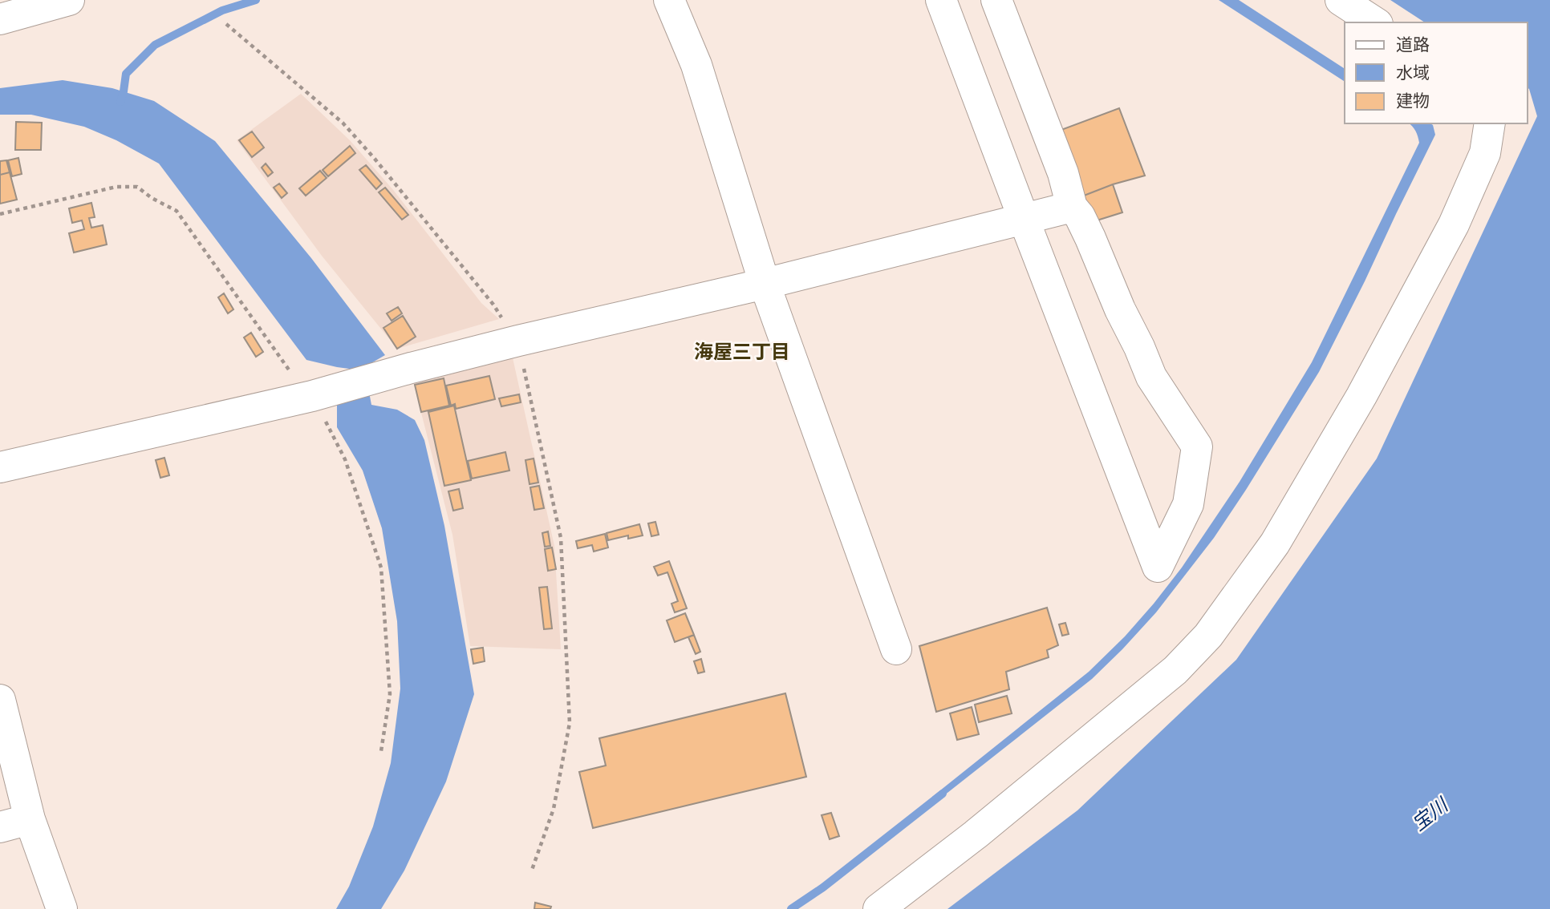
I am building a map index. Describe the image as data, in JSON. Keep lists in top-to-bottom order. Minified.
{"districts":["海屋三丁目"],"water":["宝川"],"legend":["道路","水域","建物"]}
